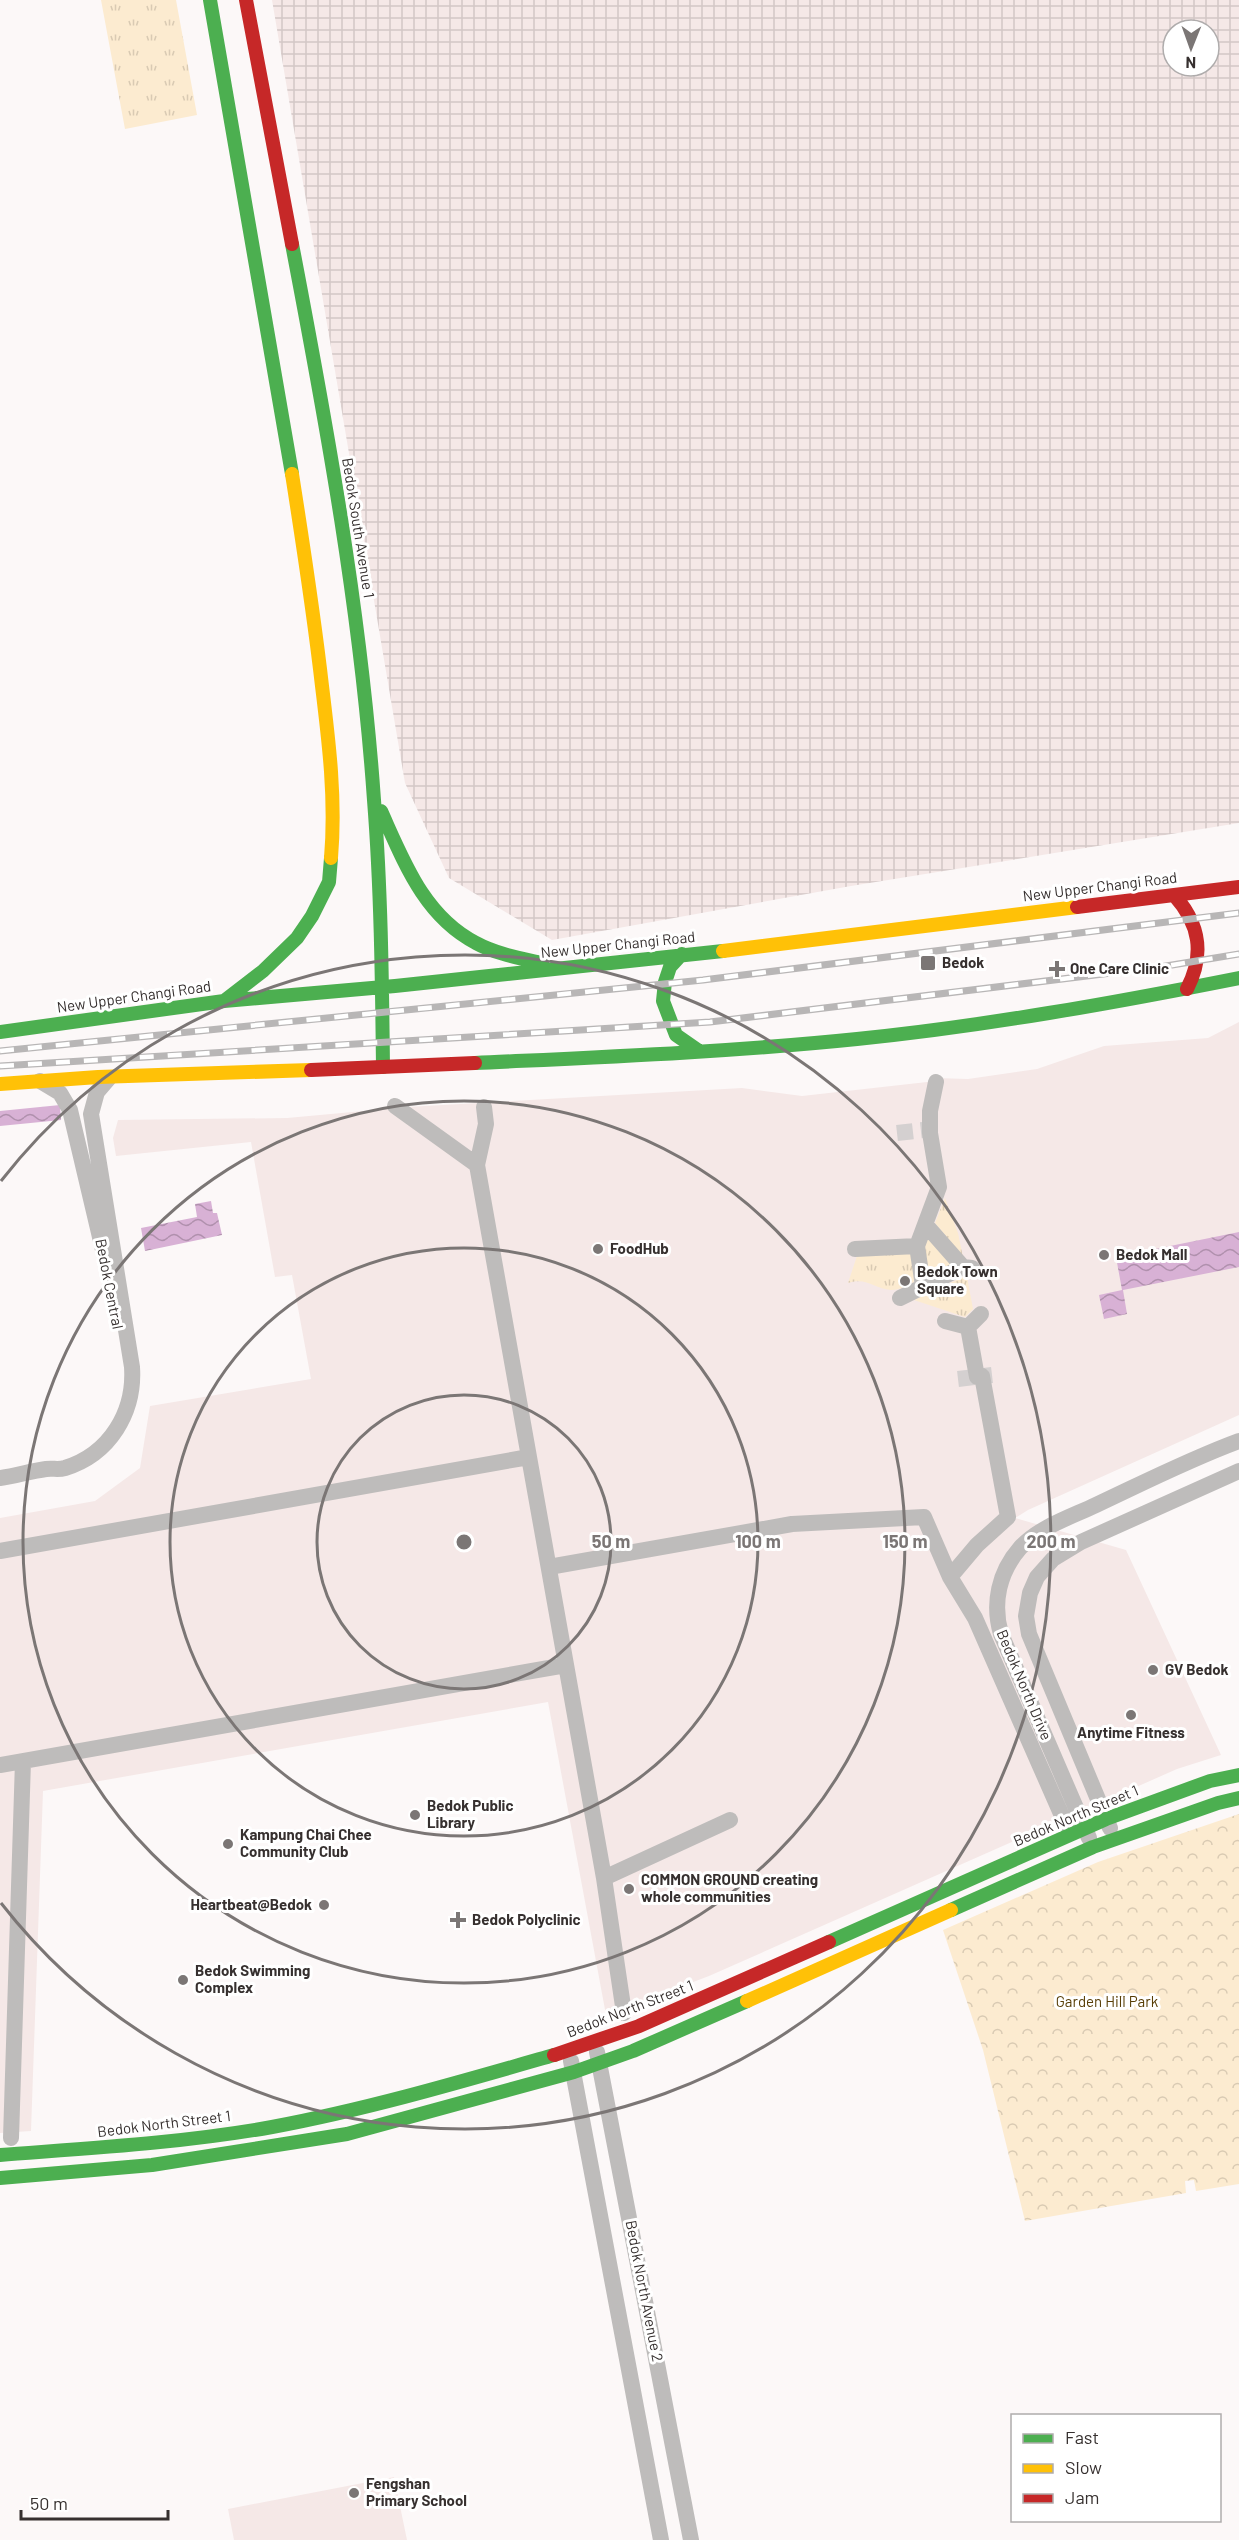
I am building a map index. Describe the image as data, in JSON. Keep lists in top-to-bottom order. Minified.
{"streets":{"main road":["Bedok South Avenue 1","New Upper Changi Road","Bedok North Street 1"],"street":["Bedok Central","Bedok North Drive","Bedok North Avenue 2"]},"crossings":[["Bedok South Avenue 1","New Upper Changi Road"],["Bedok North Drive","Bedok North Street 1"],["Bedok North Street 1","Bedok North Avenue 2"]],"parks":["Garden Hill Park"],"places":{"transit":["Bedok"],"health":["One Care Clinic","Bedok Polyclinic"],"other":["FoodHub","Bedok Mall","Bedok Town Square","GV Bedok","Anytime Fitness","Bedok Public Library","Kampung Chai Chee Community Club","COMMON GROUND creating whole communities","Heartbeat@Bedok","Bedok Swimming Complex","Fengshan Primary School"]},"legend":["Fast","Slow","Jam"],"scale_bar":"50 m","north":"bottom","rings":["50 m","100 m","150 m","200 m"]}
